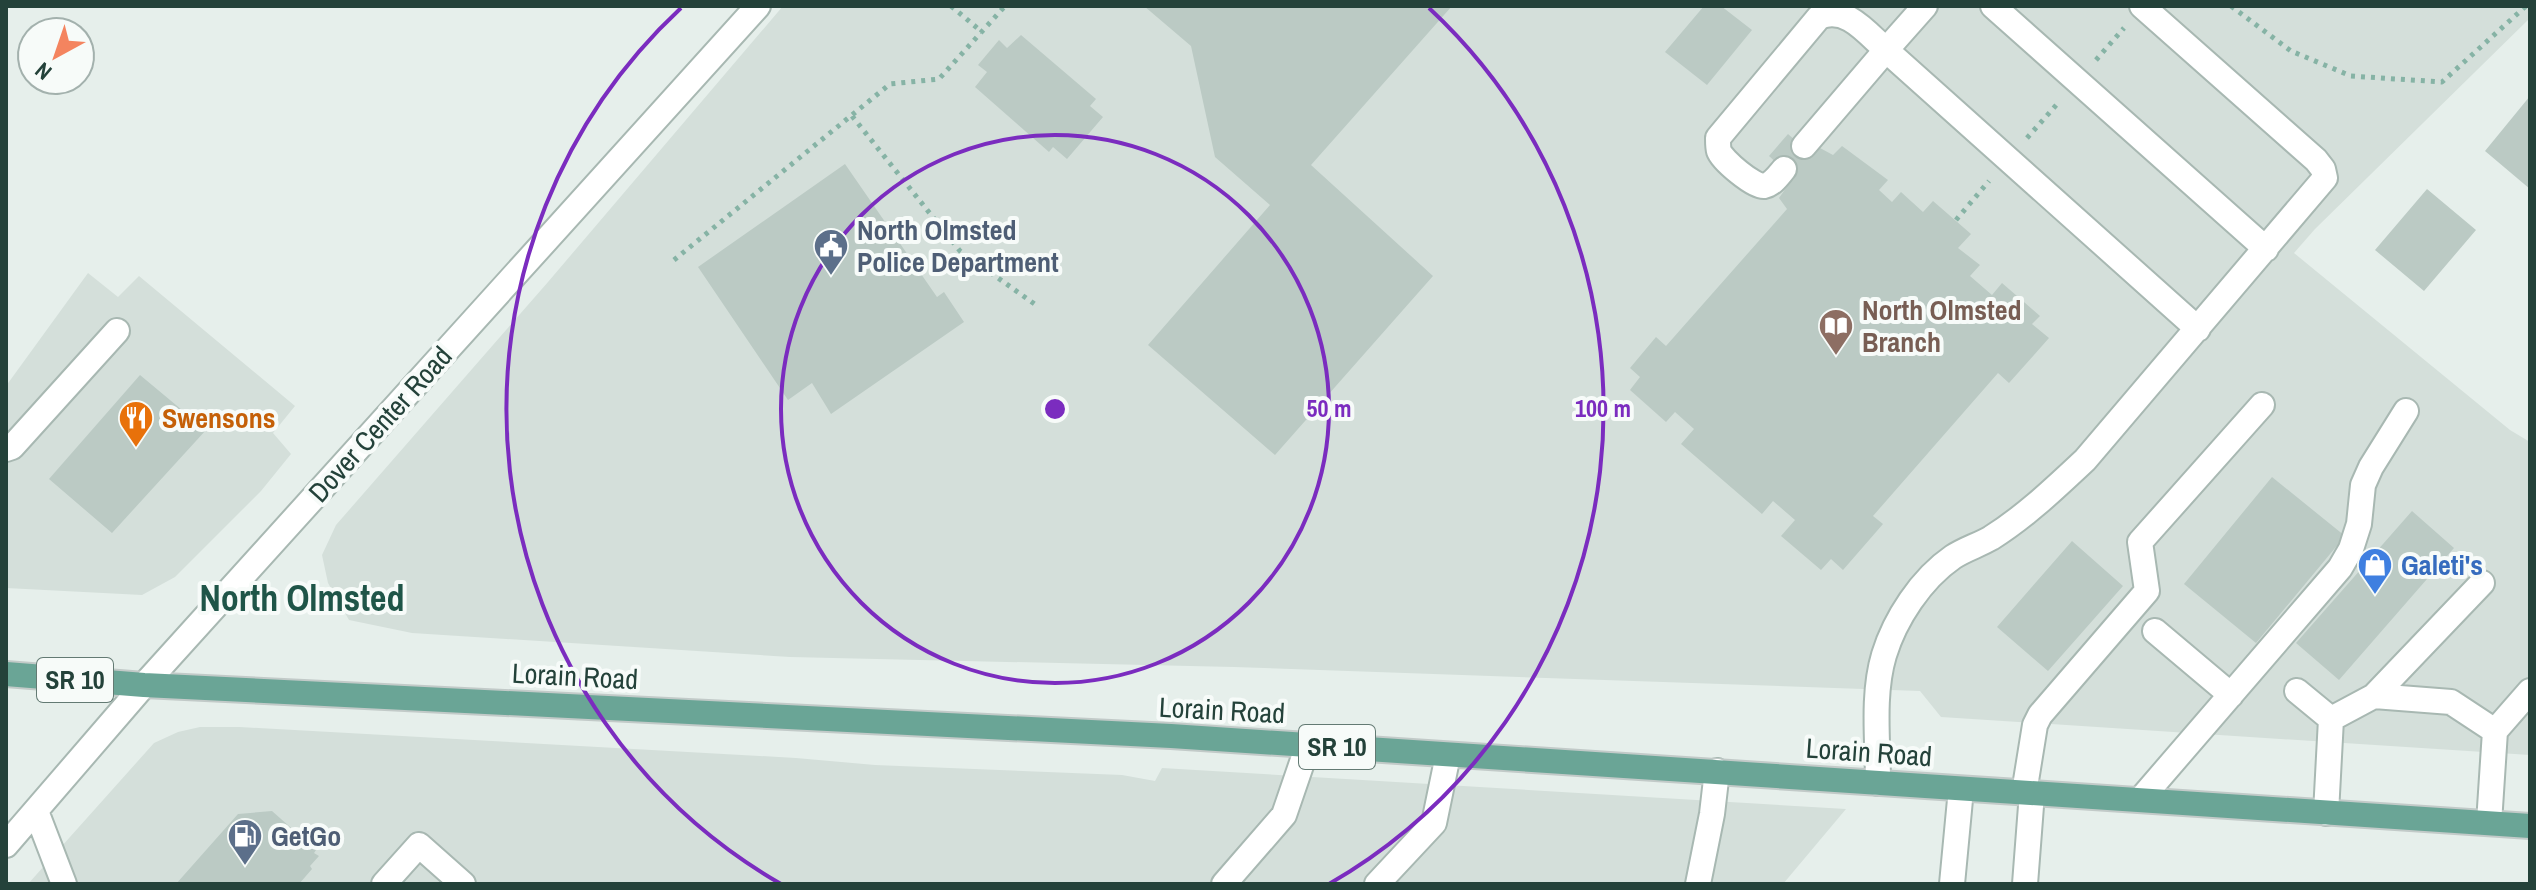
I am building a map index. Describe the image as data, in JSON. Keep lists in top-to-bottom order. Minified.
{"streets":{"main road":["Lorain Road","SR 10"],"street":["Dover Center Road"]},"crossings":[["Dover Center Road","Lorain Road"]],"districts":["North Olmsted"],"places":{"public building":["North Olmsted Police Department"],"library":["North Olmsted Branch"],"restaurant":["Swensons"],"shop":["Galeti's"],"fuel station":["GetGo"]},"north":"bottom left","rings":["50 m","100 m"]}
